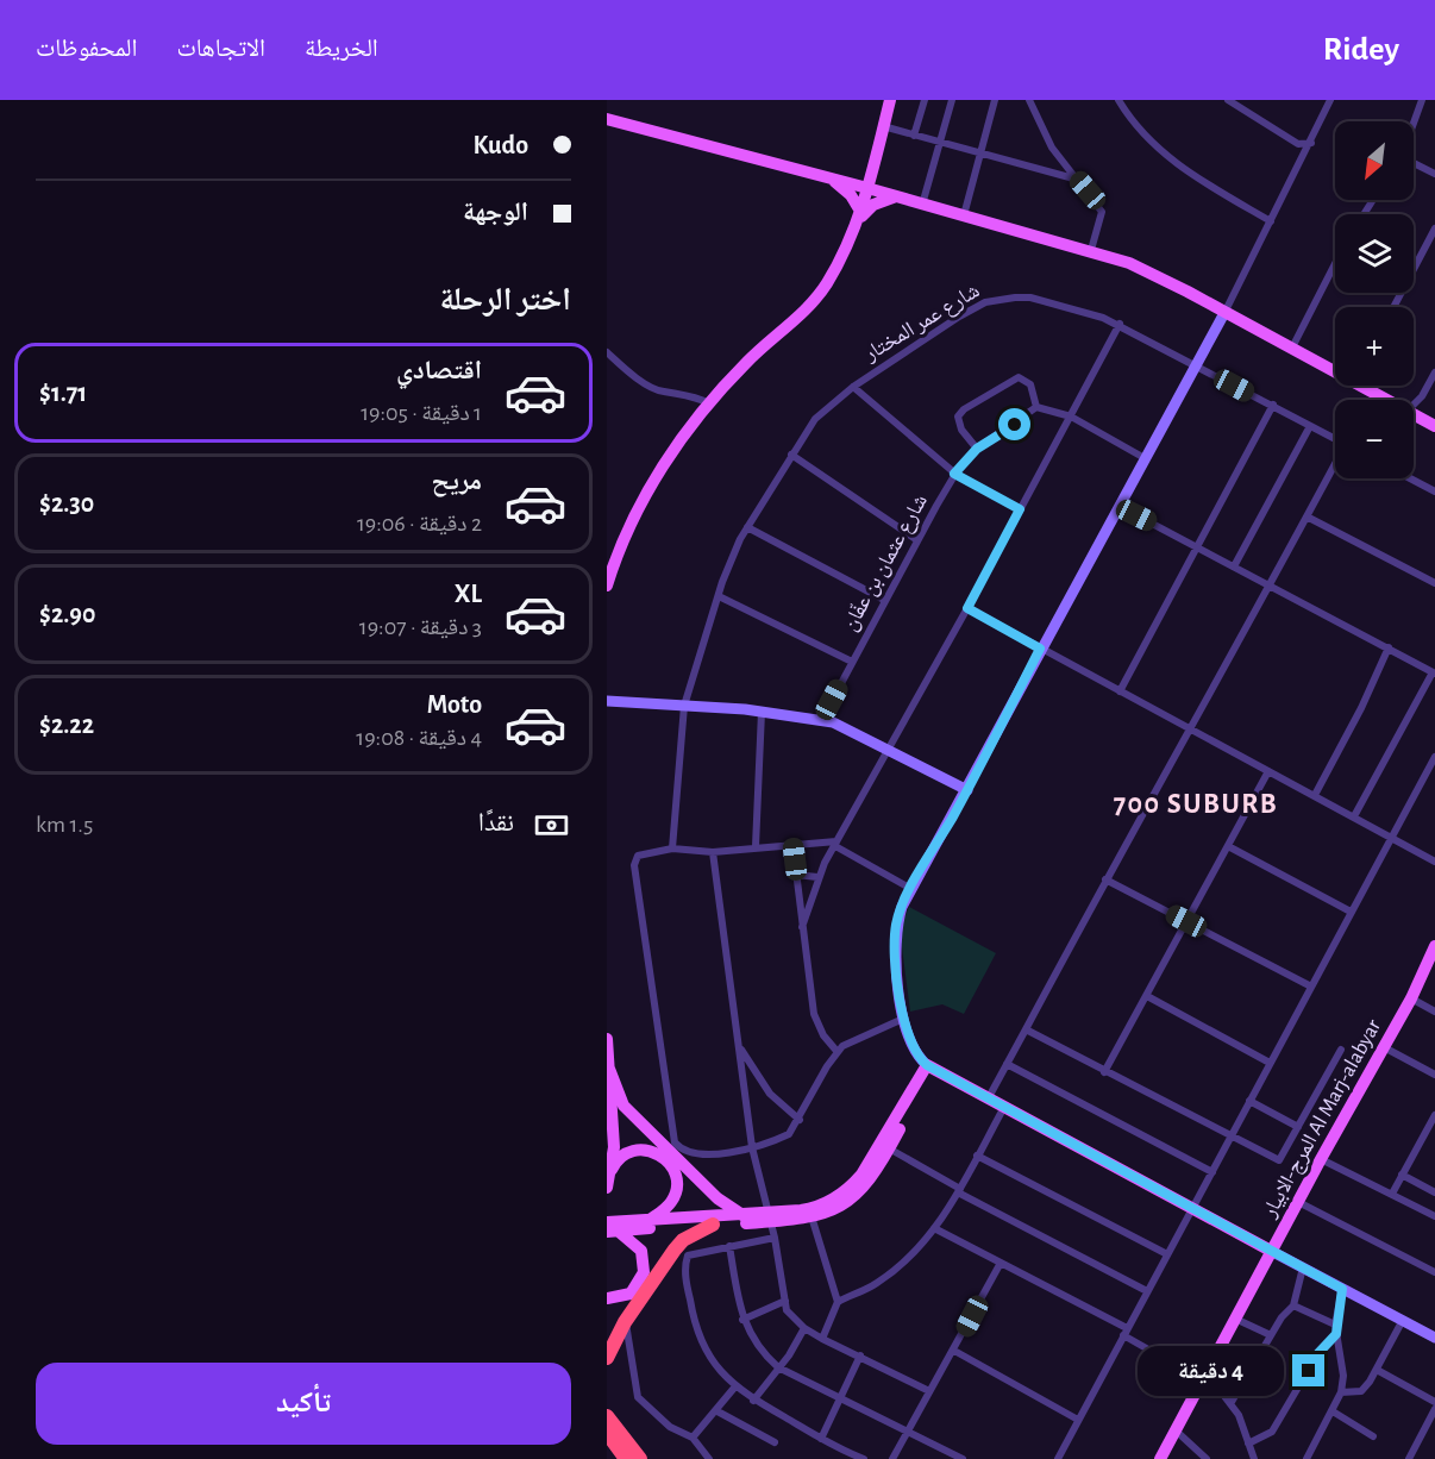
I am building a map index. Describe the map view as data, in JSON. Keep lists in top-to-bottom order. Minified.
{"streets":{"main road":["المرج-الابيار Al Marj-alabyar"],"street":["شارع عمر المختار","شارع عثمان بن عفّان"]},"districts":["700 SUBURB"],"north":"bottom left","page":{"header":"Ridey","nav":["الخريطة","الاتجاهات","المحفوظات"],"banner":["Kudo","الوجهة"],"map_buttons":["+","−"],"heading":"اختر الرحلة","list":[{"name":"اقتصادي","note":"1 دقيقة · 19:05","value":"$1.71"},{"name":"مريح","note":"2 دقيقة · 19:06","value":"$2.30"},{"name":"XL","note":"3 دقيقة · 19:07","value":"$2.90"},{"name":"Moto","note":"4 دقيقة · 19:08","value":"$2.22"}],"pay":["نقدًا","1.5 km"],"bubble":"4 دقيقة","buttons":"تأكيد"}}
